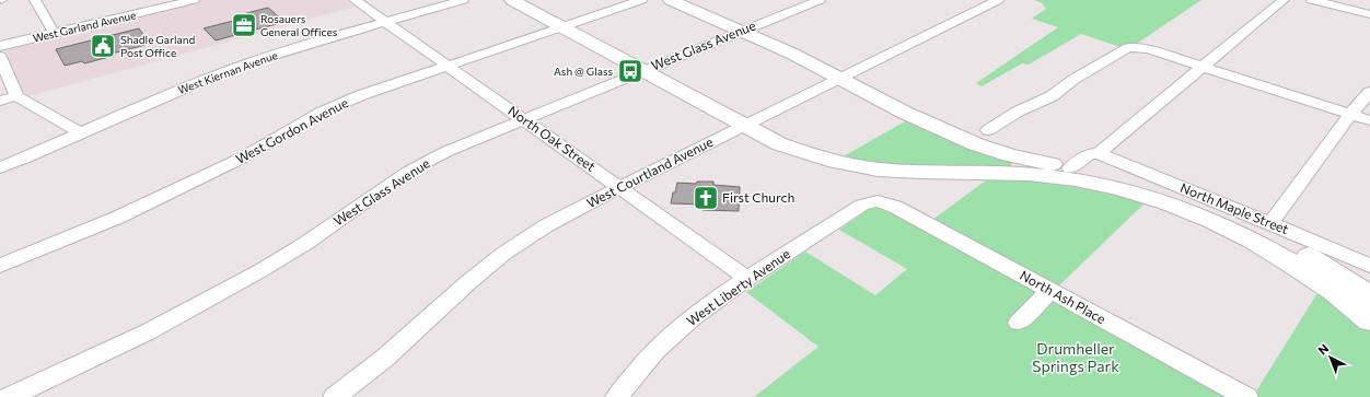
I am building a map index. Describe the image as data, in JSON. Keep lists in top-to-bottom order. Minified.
{"streets":{"street":["West Garland Avenue","West Glass Avenue","West Kiernan Avenue","West Gordon Avenue","North Oak Street","West Courtland Avenue","North Maple Street","West Liberty Avenue","North Ash Place"]},"crossings":[["West Glass Avenue","North Oak Street"],["West Kiernan Avenue","North Oak Street"],["West Gordon Avenue","North Oak Street"],["North Oak Street","West Courtland Avenue"],["North Oak Street","West Liberty Avenue"],["West Liberty Avenue","North Ash Place"]],"parks":["Drumheller Springs Park"],"places":{"office":["Rosauers General Offices"],"public building":["Shadle Garland Post Office"],"bus stop":["Ash @ Glass"],"church":["First Church"]},"north":"top left"}
